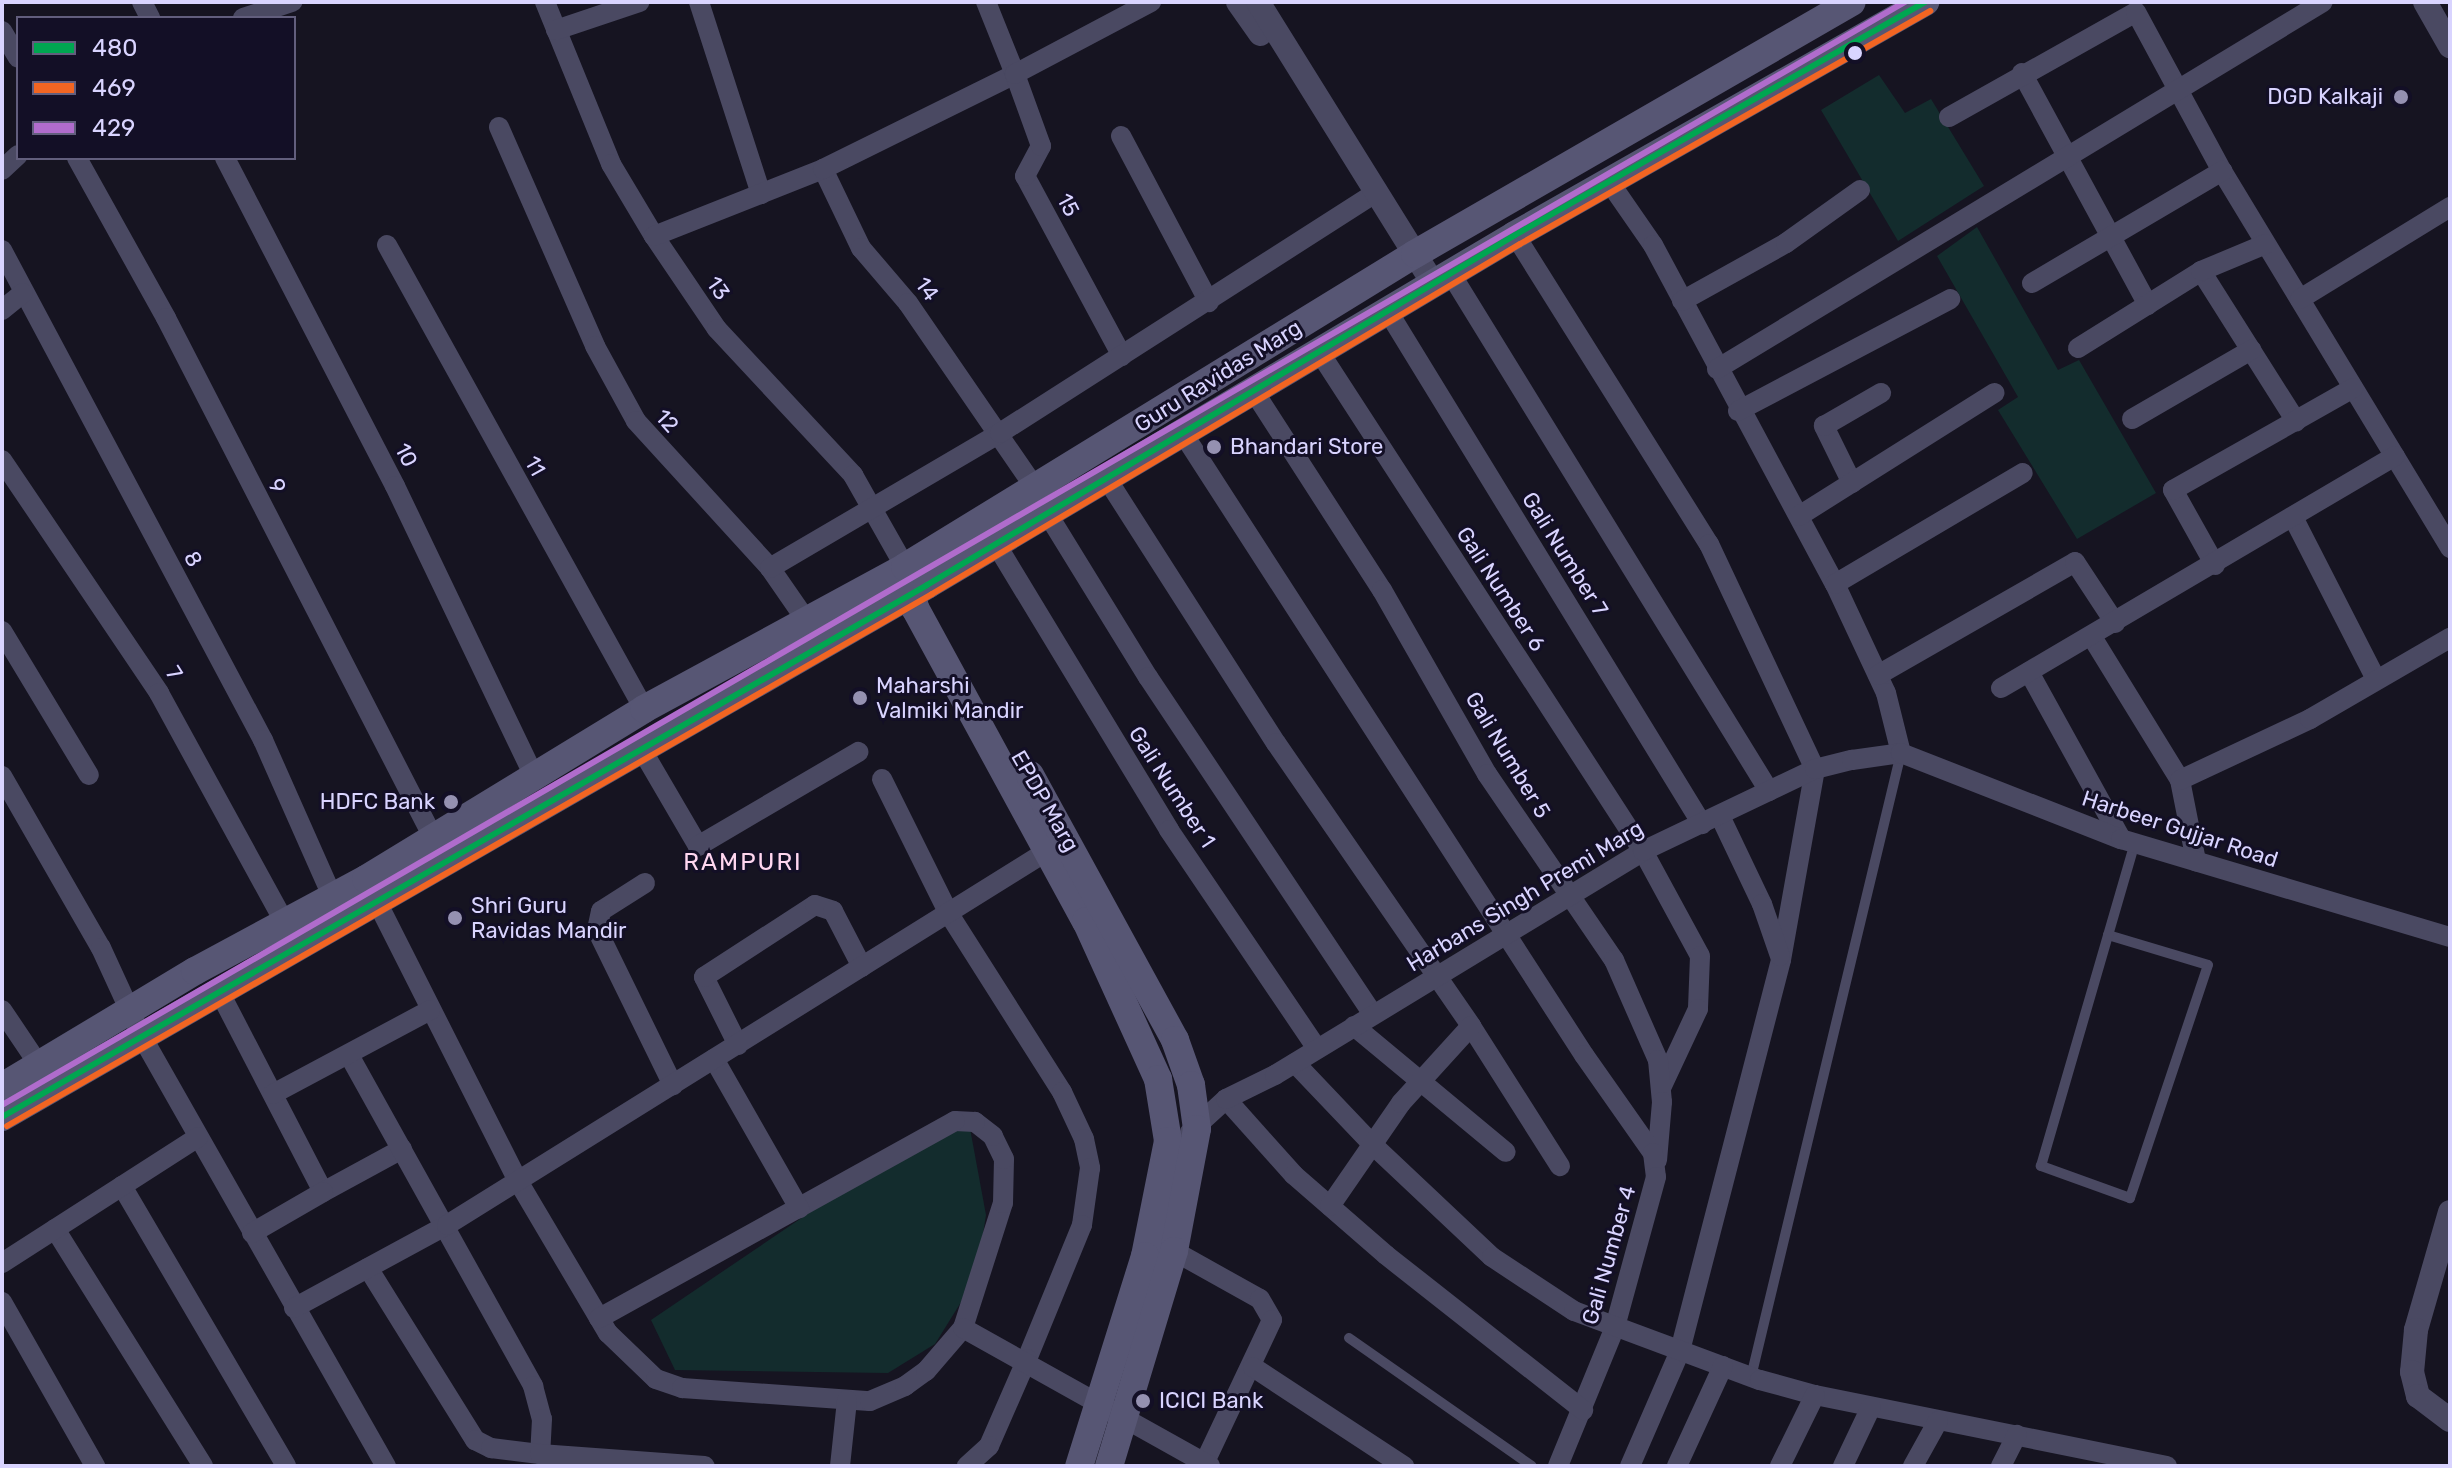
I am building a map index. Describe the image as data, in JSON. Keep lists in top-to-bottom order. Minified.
{"streets":{"main road":["Guru Ravidas Marg","EPDP Marg"],"street":["15","13","14","12","10","11","9","Gali Number 7","8","Gali Number 6","7","Gali Number 5","Gali Number 1","Harbeer Gujjar Road","Harbans Singh Premi Marg","Gali Number 4"]},"crossings":[["13","Guru Ravidas Marg"],["13","EPDP Marg"],["14","Guru Ravidas Marg"],["14","Harbans Singh Premi Marg"],["Guru Ravidas Marg","12"],["Guru Ravidas Marg","10"],["Guru Ravidas Marg","11"],["Guru Ravidas Marg","9"],["Guru Ravidas Marg","Gali Number 7"],["Guru Ravidas Marg","8"],["Guru Ravidas Marg","Gali Number 6"],["Guru Ravidas Marg","7"],["Guru Ravidas Marg","Gali Number 5"],["Guru Ravidas Marg","Gali Number 1"],["Guru Ravidas Marg","EPDP Marg"],["Guru Ravidas Marg","Gali Number 4"],["Gali Number 7","Harbans Singh Premi Marg"],["Gali Number 6","Gali Number 5"],["Gali Number 6","Harbans Singh Premi Marg"],["Gali Number 5","Harbans Singh Premi Marg"],["Gali Number 5","Gali Number 4"],["Gali Number 1","Harbans Singh Premi Marg"],["EPDP Marg","Harbans Singh Premi Marg"],["Harbeer Gujjar Road","Harbans Singh Premi Marg"],["Harbans Singh Premi Marg","Gali Number 4"]],"districts":["RAMPURI"],"places":["DGD Kalkaji","Bhandari Store","Maharshi Valmiki Mandir","HDFC Bank","Shri Guru Ravidas Mandir","ICICI Bank"],"lines":["transit line 480","transit line 429","transit line 469"],"legend":["480","469","429"]}
